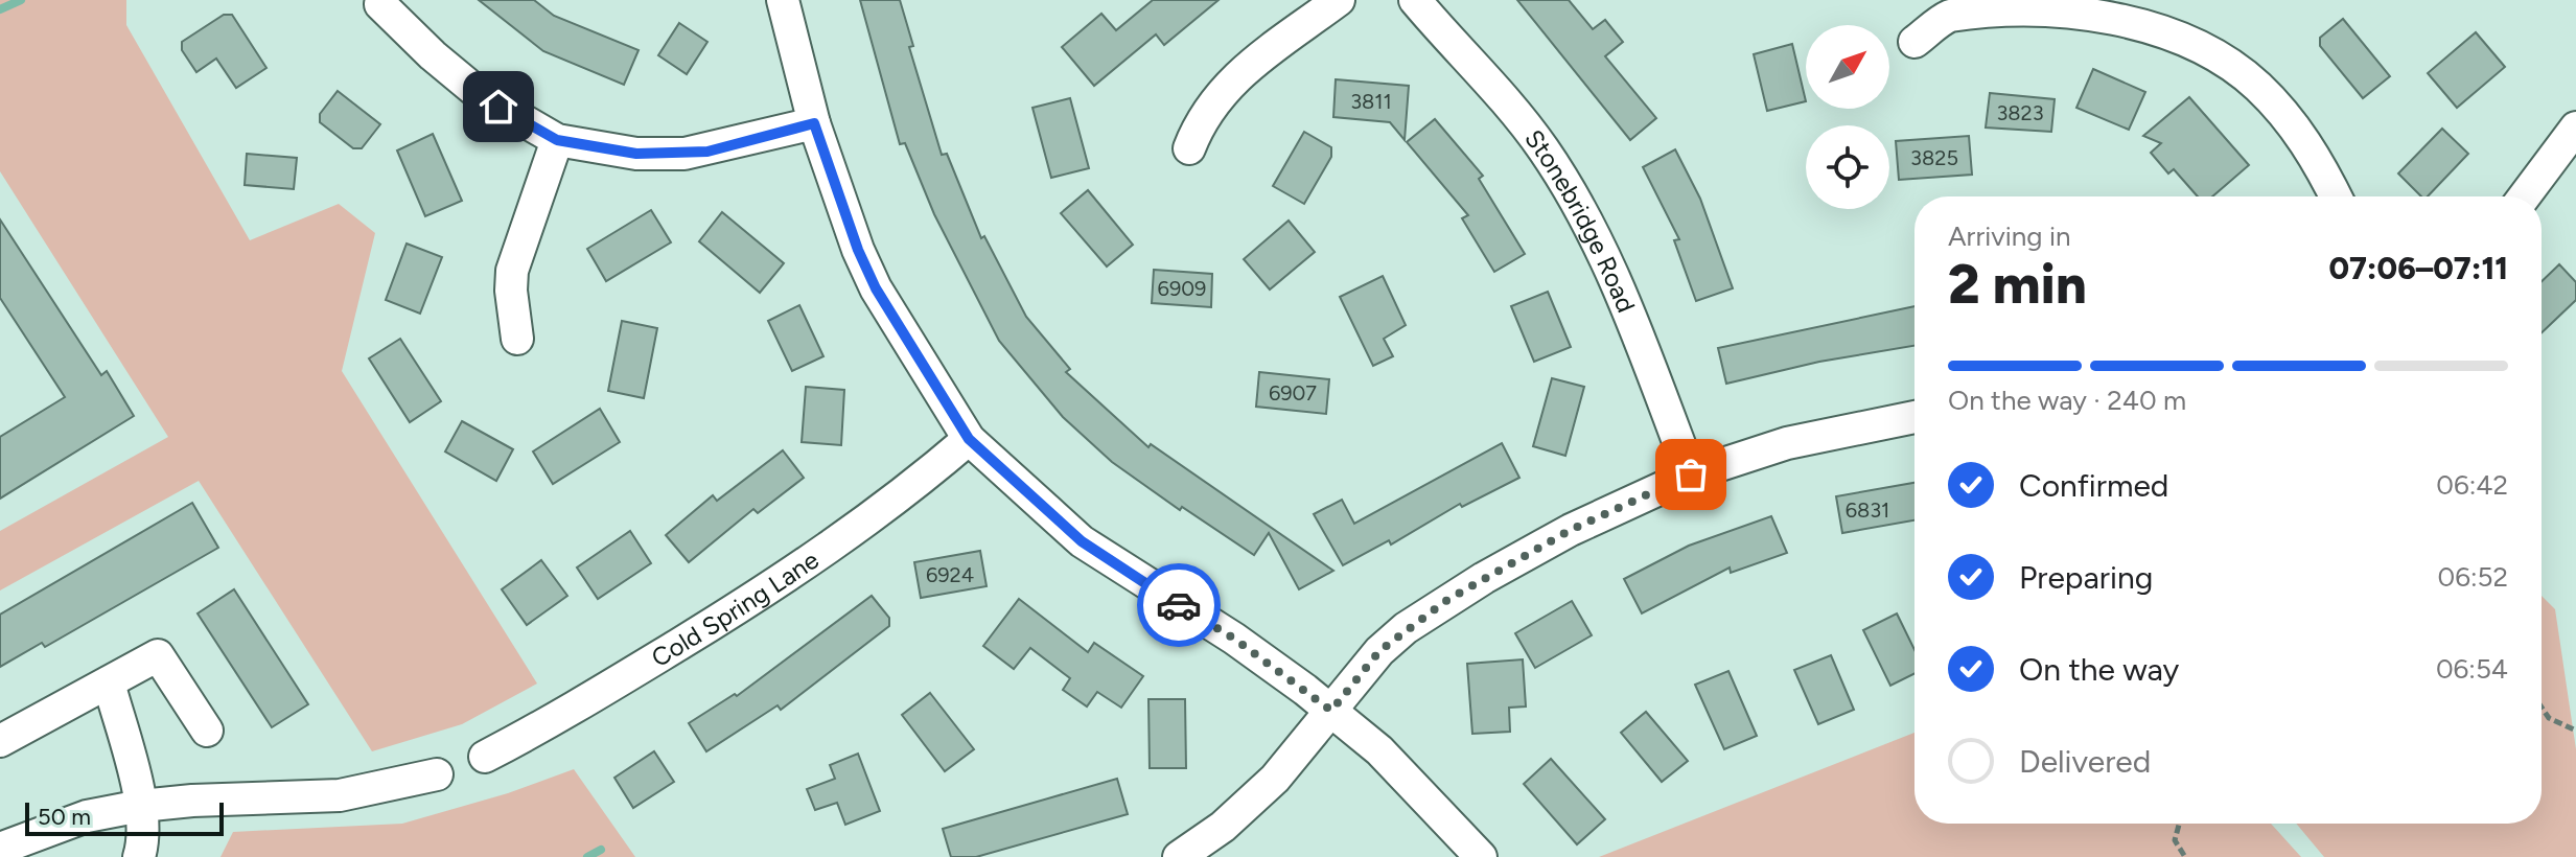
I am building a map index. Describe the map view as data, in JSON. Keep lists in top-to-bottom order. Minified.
{"streets":{"street":["Stonebridge Road","Cold Spring Lane"]},"house_numbers":["3811","3823","3825","6909","6907","6831","6924"],"scale_bar":"50 m","north":"top right","page":{"heading":["2 min","Arriving in","07:06–07:11"],"bar":"On the way · 240 m","list":[["Confirmed","06:42"],["Preparing","06:52"],["On the way","06:54"],"Delivered"],"scale":"50 m"}}
